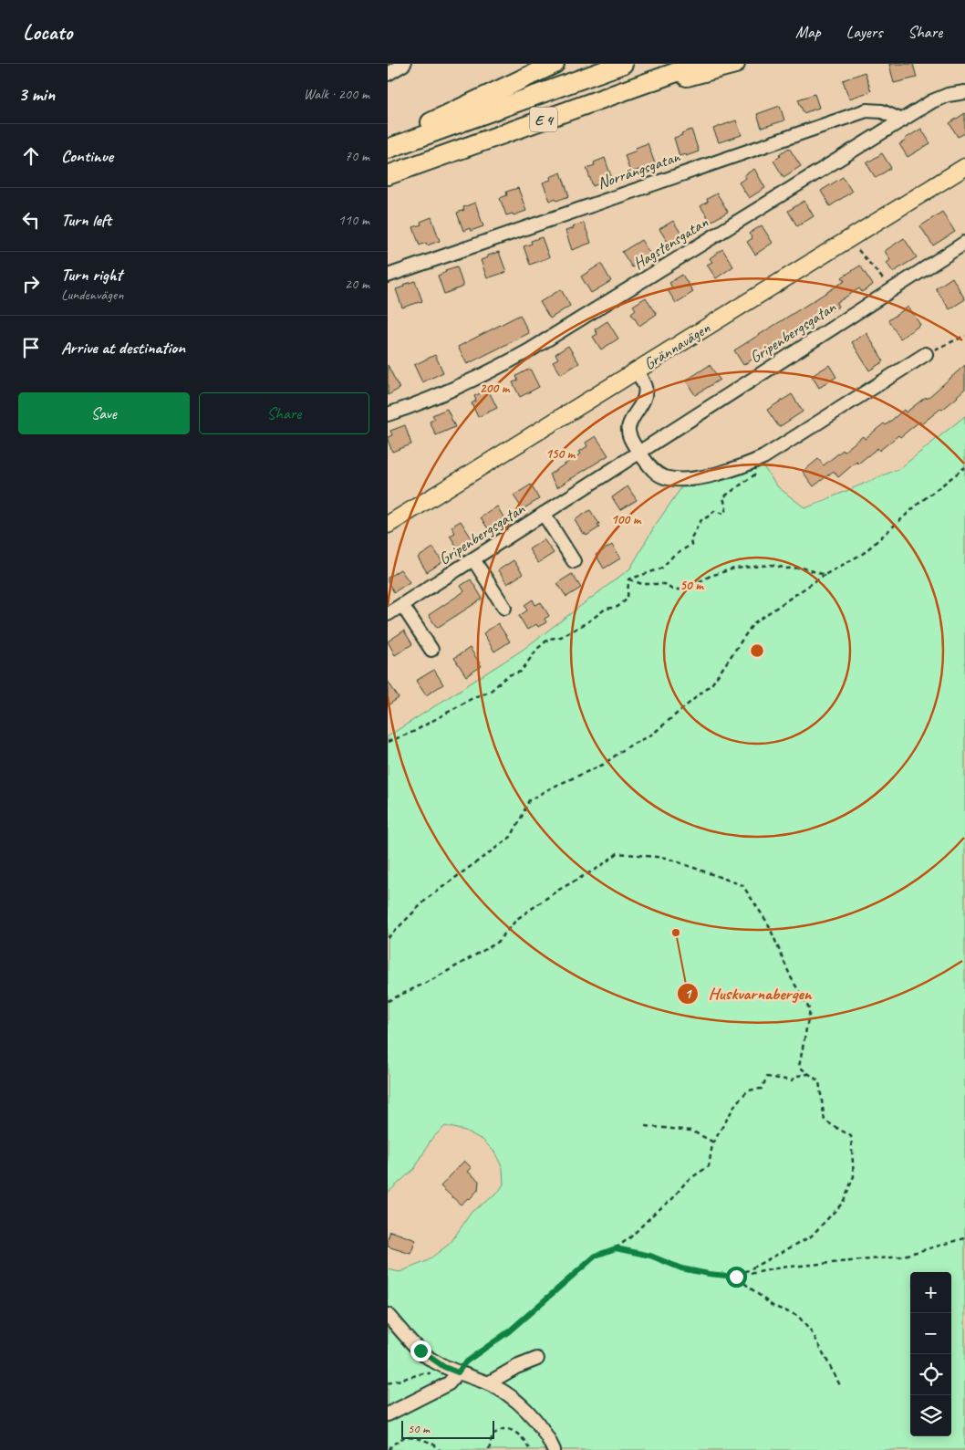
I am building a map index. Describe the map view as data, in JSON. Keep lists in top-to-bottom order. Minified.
{"streets":{"highway":["E 4"],"main road":["Grännavägen"],"street":["Norrängsgatan","Hagstensgatan","Gripenbergsgatan"]},"crossings":[["Norrängsgatan","Hagstensgatan"]],"places":["Huskvarnabergen"],"scale_bar":"50 m","page":{"header":"Locato","nav":["Map","Layers","Share"],"heading":["3 min","Walk · 200 m"],"list":[["Continue","70 m"],["Turn left","110 m"],["Turn right","Lundenvägen","20 m"],"Arrive at destination"],"buttons":["Save","Share"],"map_buttons":["+","−"],"scale":"50 m"},"rings":["200 m","150 m","100 m","50 m"]}
